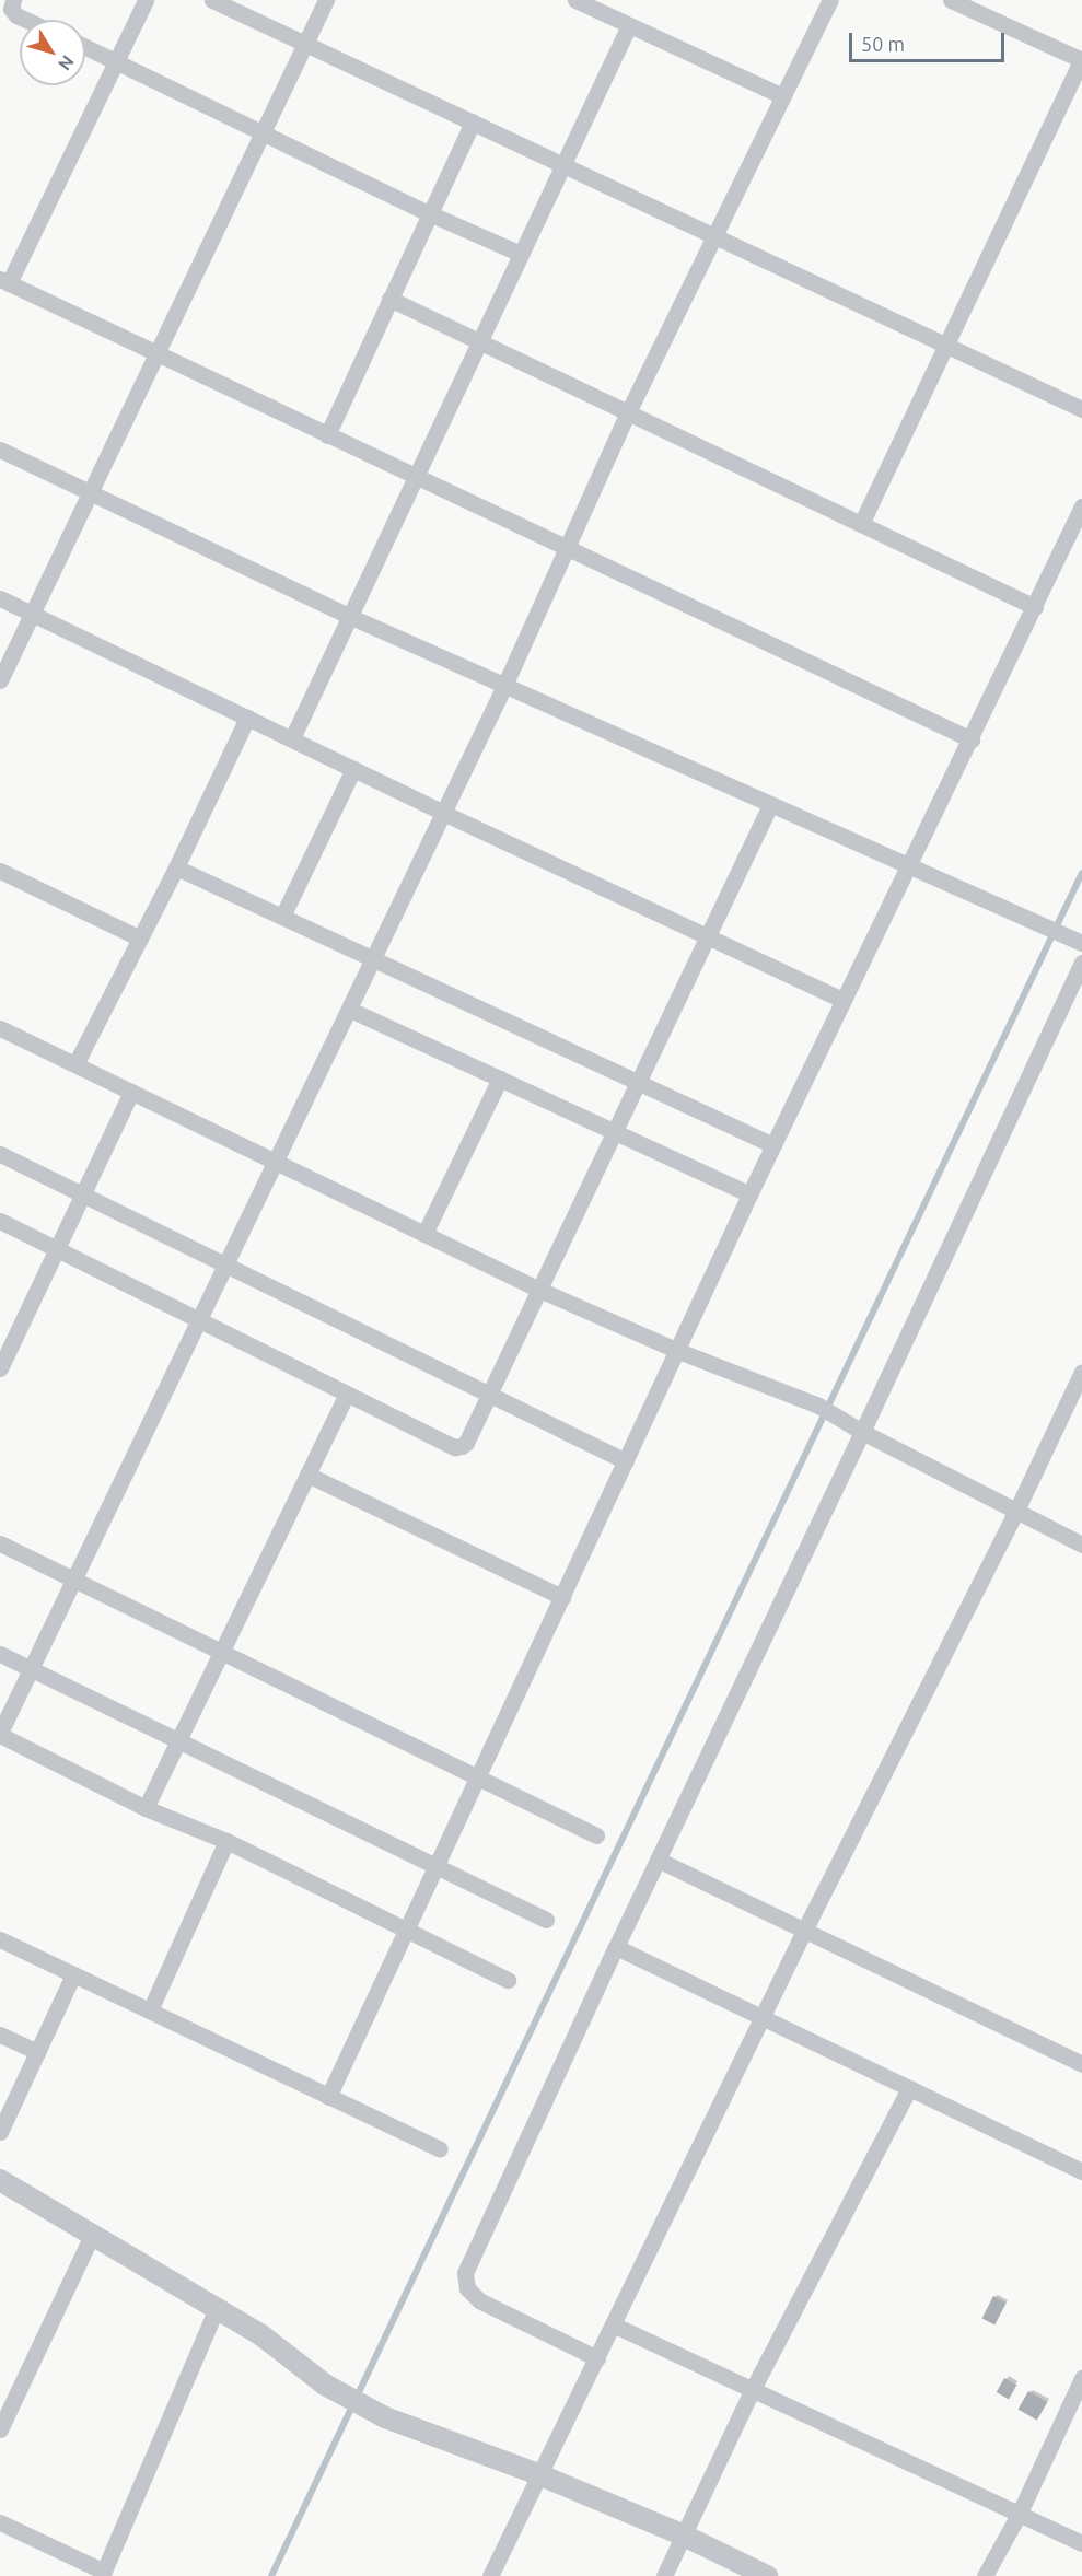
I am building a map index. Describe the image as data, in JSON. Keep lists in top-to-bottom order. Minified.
{"scale_bar":"50 m","north":"bottom right"}
